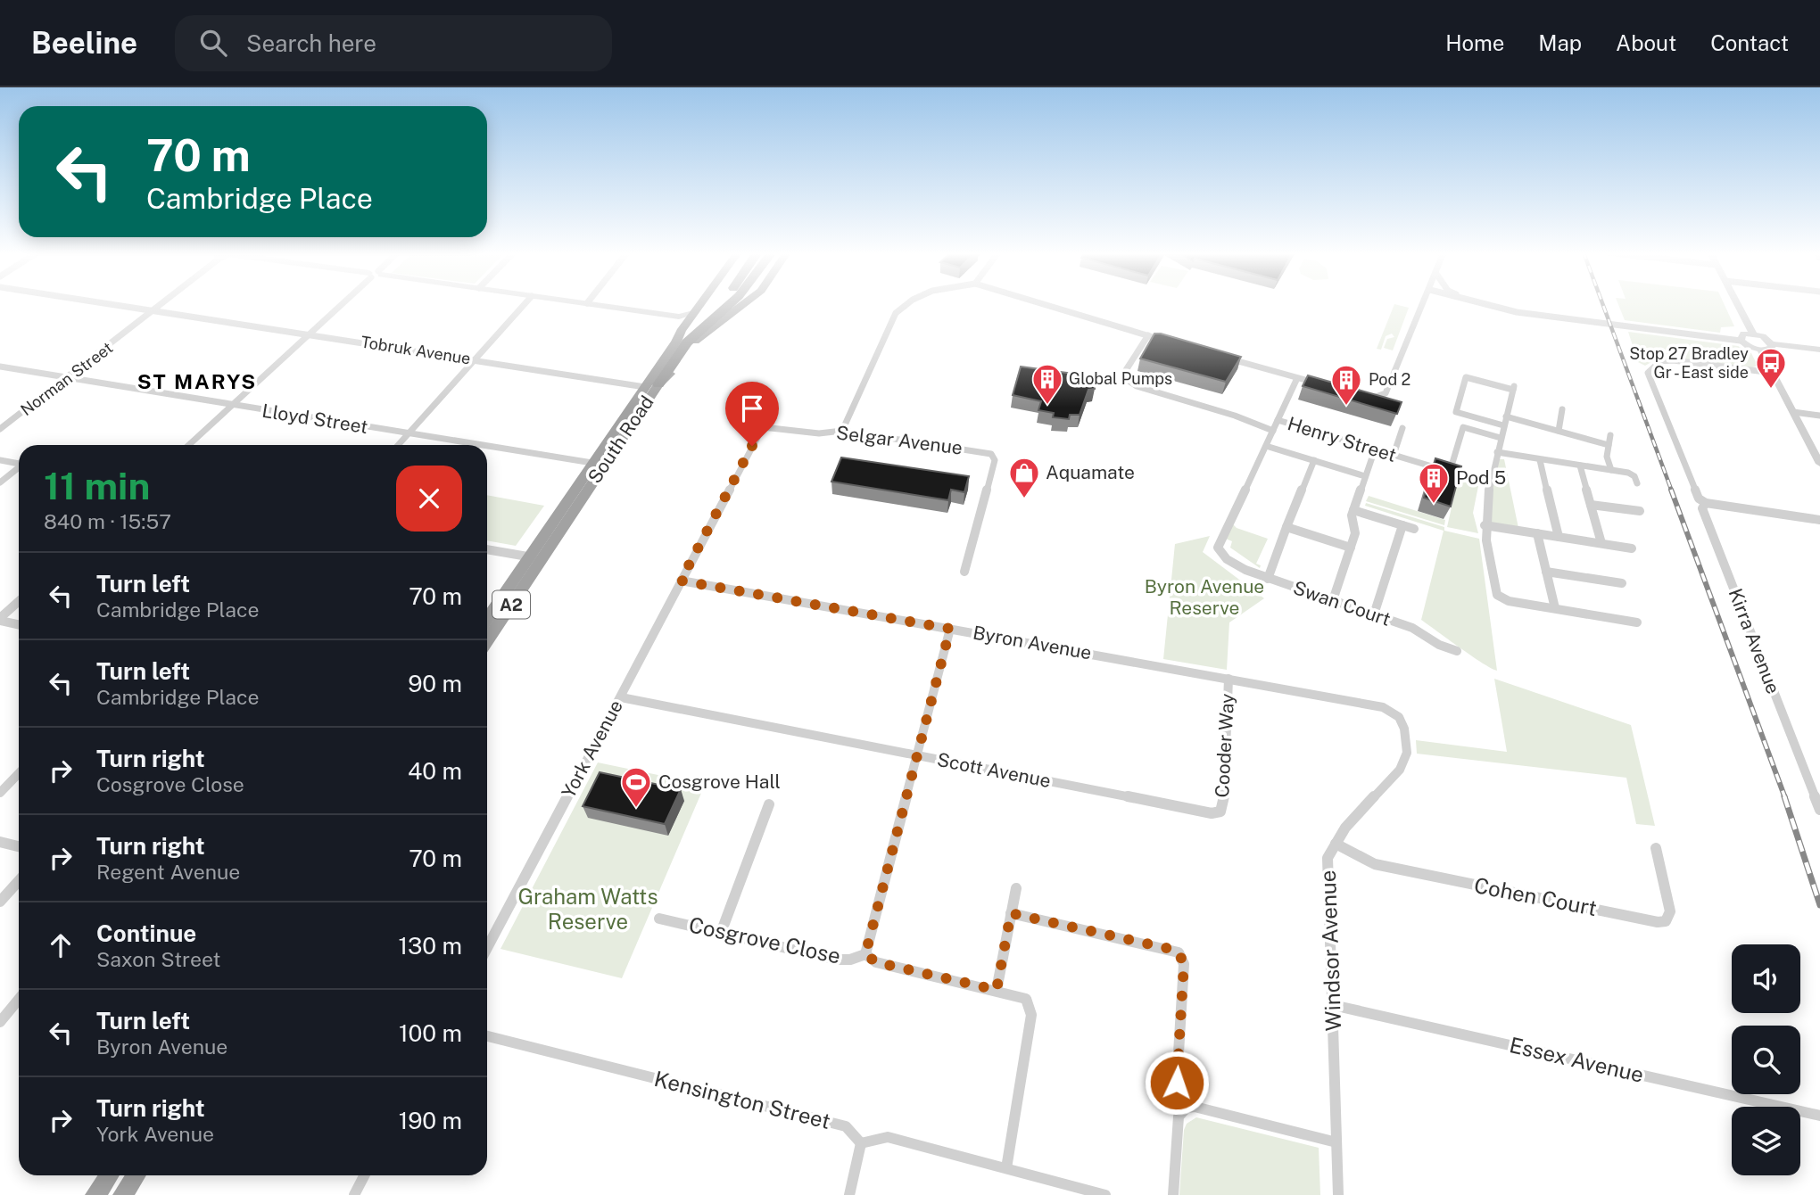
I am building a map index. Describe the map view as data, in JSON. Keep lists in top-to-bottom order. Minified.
{"streets":{"highway":["South Road","A2"],"street":["Tobruk Avenue","Norman Street","Lloyd Street","Henry Street","Selgar Avenue","Swan Court","Kirra Avenue","Byron Avenue","Cooder Way","York Avenue","Scott Avenue","Cohen Court","Cosgrove Close","Windsor Avenue","Essex Avenue","Kensington Street"]},"crossings":[["Tobruk Avenue","Norman Street"],["Tobruk Avenue","South Road"],["Norman Street","Lloyd Street"],["Lloyd Street","South Road"],["Selgar Avenue","York Avenue"],["Byron Avenue","Cooder Way"],["Byron Avenue","York Avenue"],["Byron Avenue","Windsor Avenue"],["Cooder Way","Scott Avenue"],["York Avenue","Scott Avenue"],["Cohen Court","Windsor Avenue"],["Windsor Avenue","Essex Avenue"]],"districts":["ST MARYS"],"parks":["Byron Avenue Reserve","Graham Watts Reserve"],"places":{"bus stop":["Stop 27 Bradley Gr - East side"],"building":["Global Pumps","Pod 2","Pod 5"],"shop":["Aquamate"],"sports":["Cosgrove Hall"]},"page":{"header":"Beeline","search":"Search here","nav":["Home","Map","About","Contact"],"turn":["70 m","Cambridge Place"],"heading":["11 min","840 m · 15:57"],"list":[{"name":"Turn left","note":"Cambridge Place","value":"70 m"},{"name":"Turn left","note":"Cambridge Place","value":"90 m"},{"name":"Turn right","note":"Cosgrove Close","value":"40 m"},{"name":"Turn right","note":"Regent Avenue","value":"70 m"},{"name":"Continue","note":"Saxon Street","value":"130 m"},{"name":"Turn left","note":"Byron Avenue","value":"100 m"},{"name":"Turn right","note":"York Avenue","value":"190 m"}]}}
